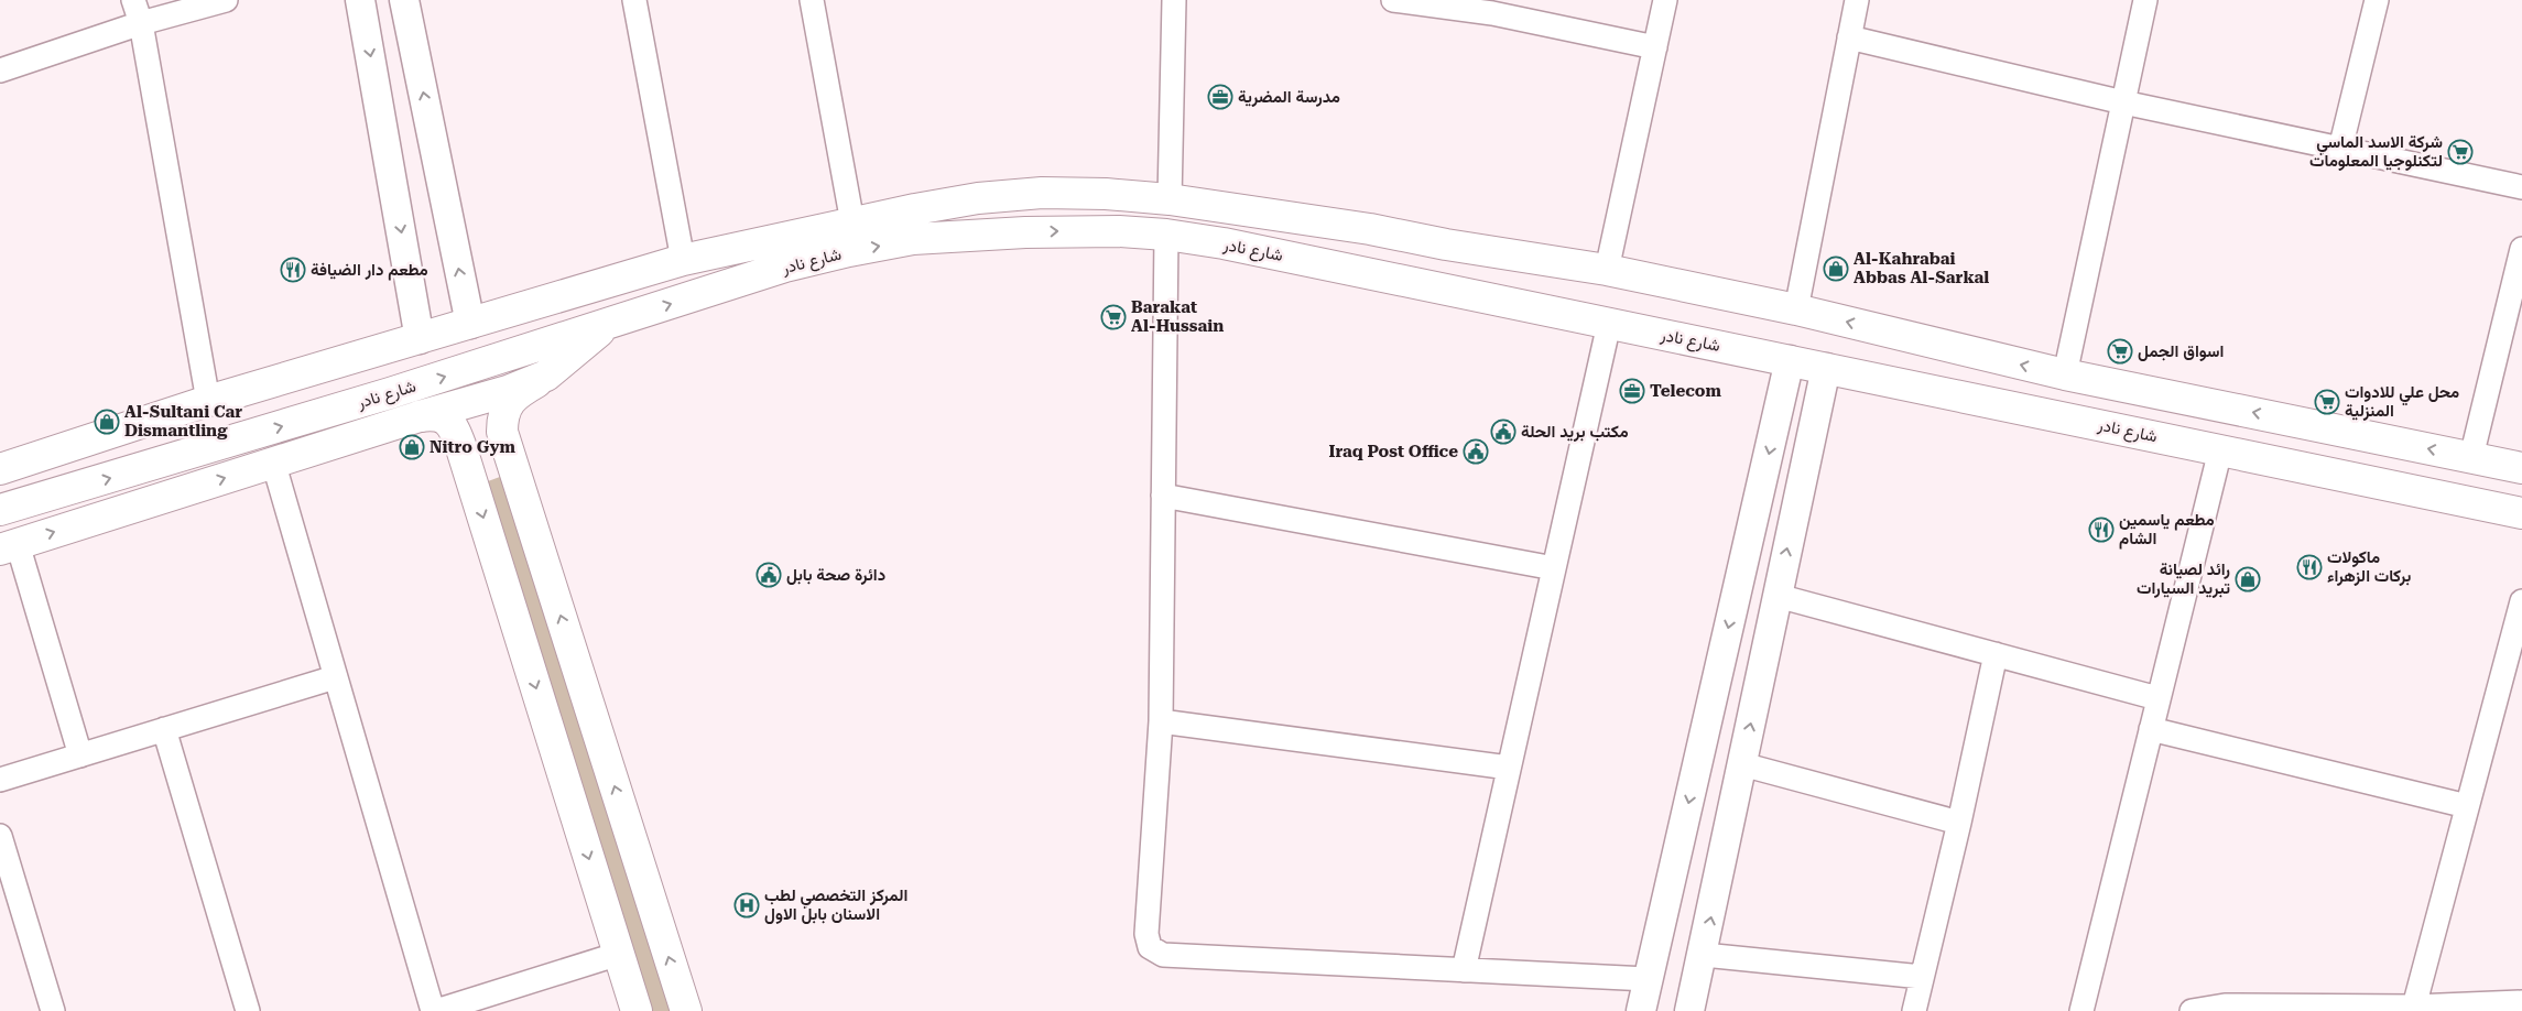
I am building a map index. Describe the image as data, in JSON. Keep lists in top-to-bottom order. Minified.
{"streets":{"main road":["شارع نادر"]},"places":{"office":["مدرسة المضرية","Telecom"],"supermarket":["شركة الاسد الماسي لتكنلوجيا المعلومات","Barakat Al-Hussain","اسواق الجمل","محل علي للادوات المنزلية"],"shop":["Al-Kahrabai Abbas Al-Sarkal","Al-Sultani Car Dismantling","Nitro Gym","رائد لصيانة تبريد السيارات"],"restaurant":["مطعم دار الضيافة","مطعم ياسمين الشام","ماكولات بركات الزهراء"],"public building":["مكتب بريد الحلة","Iraq Post Office","دائرة صحة بابل"],"hospital":["المركز التخصصي لطب الاسنان بابل الاول"]}}
